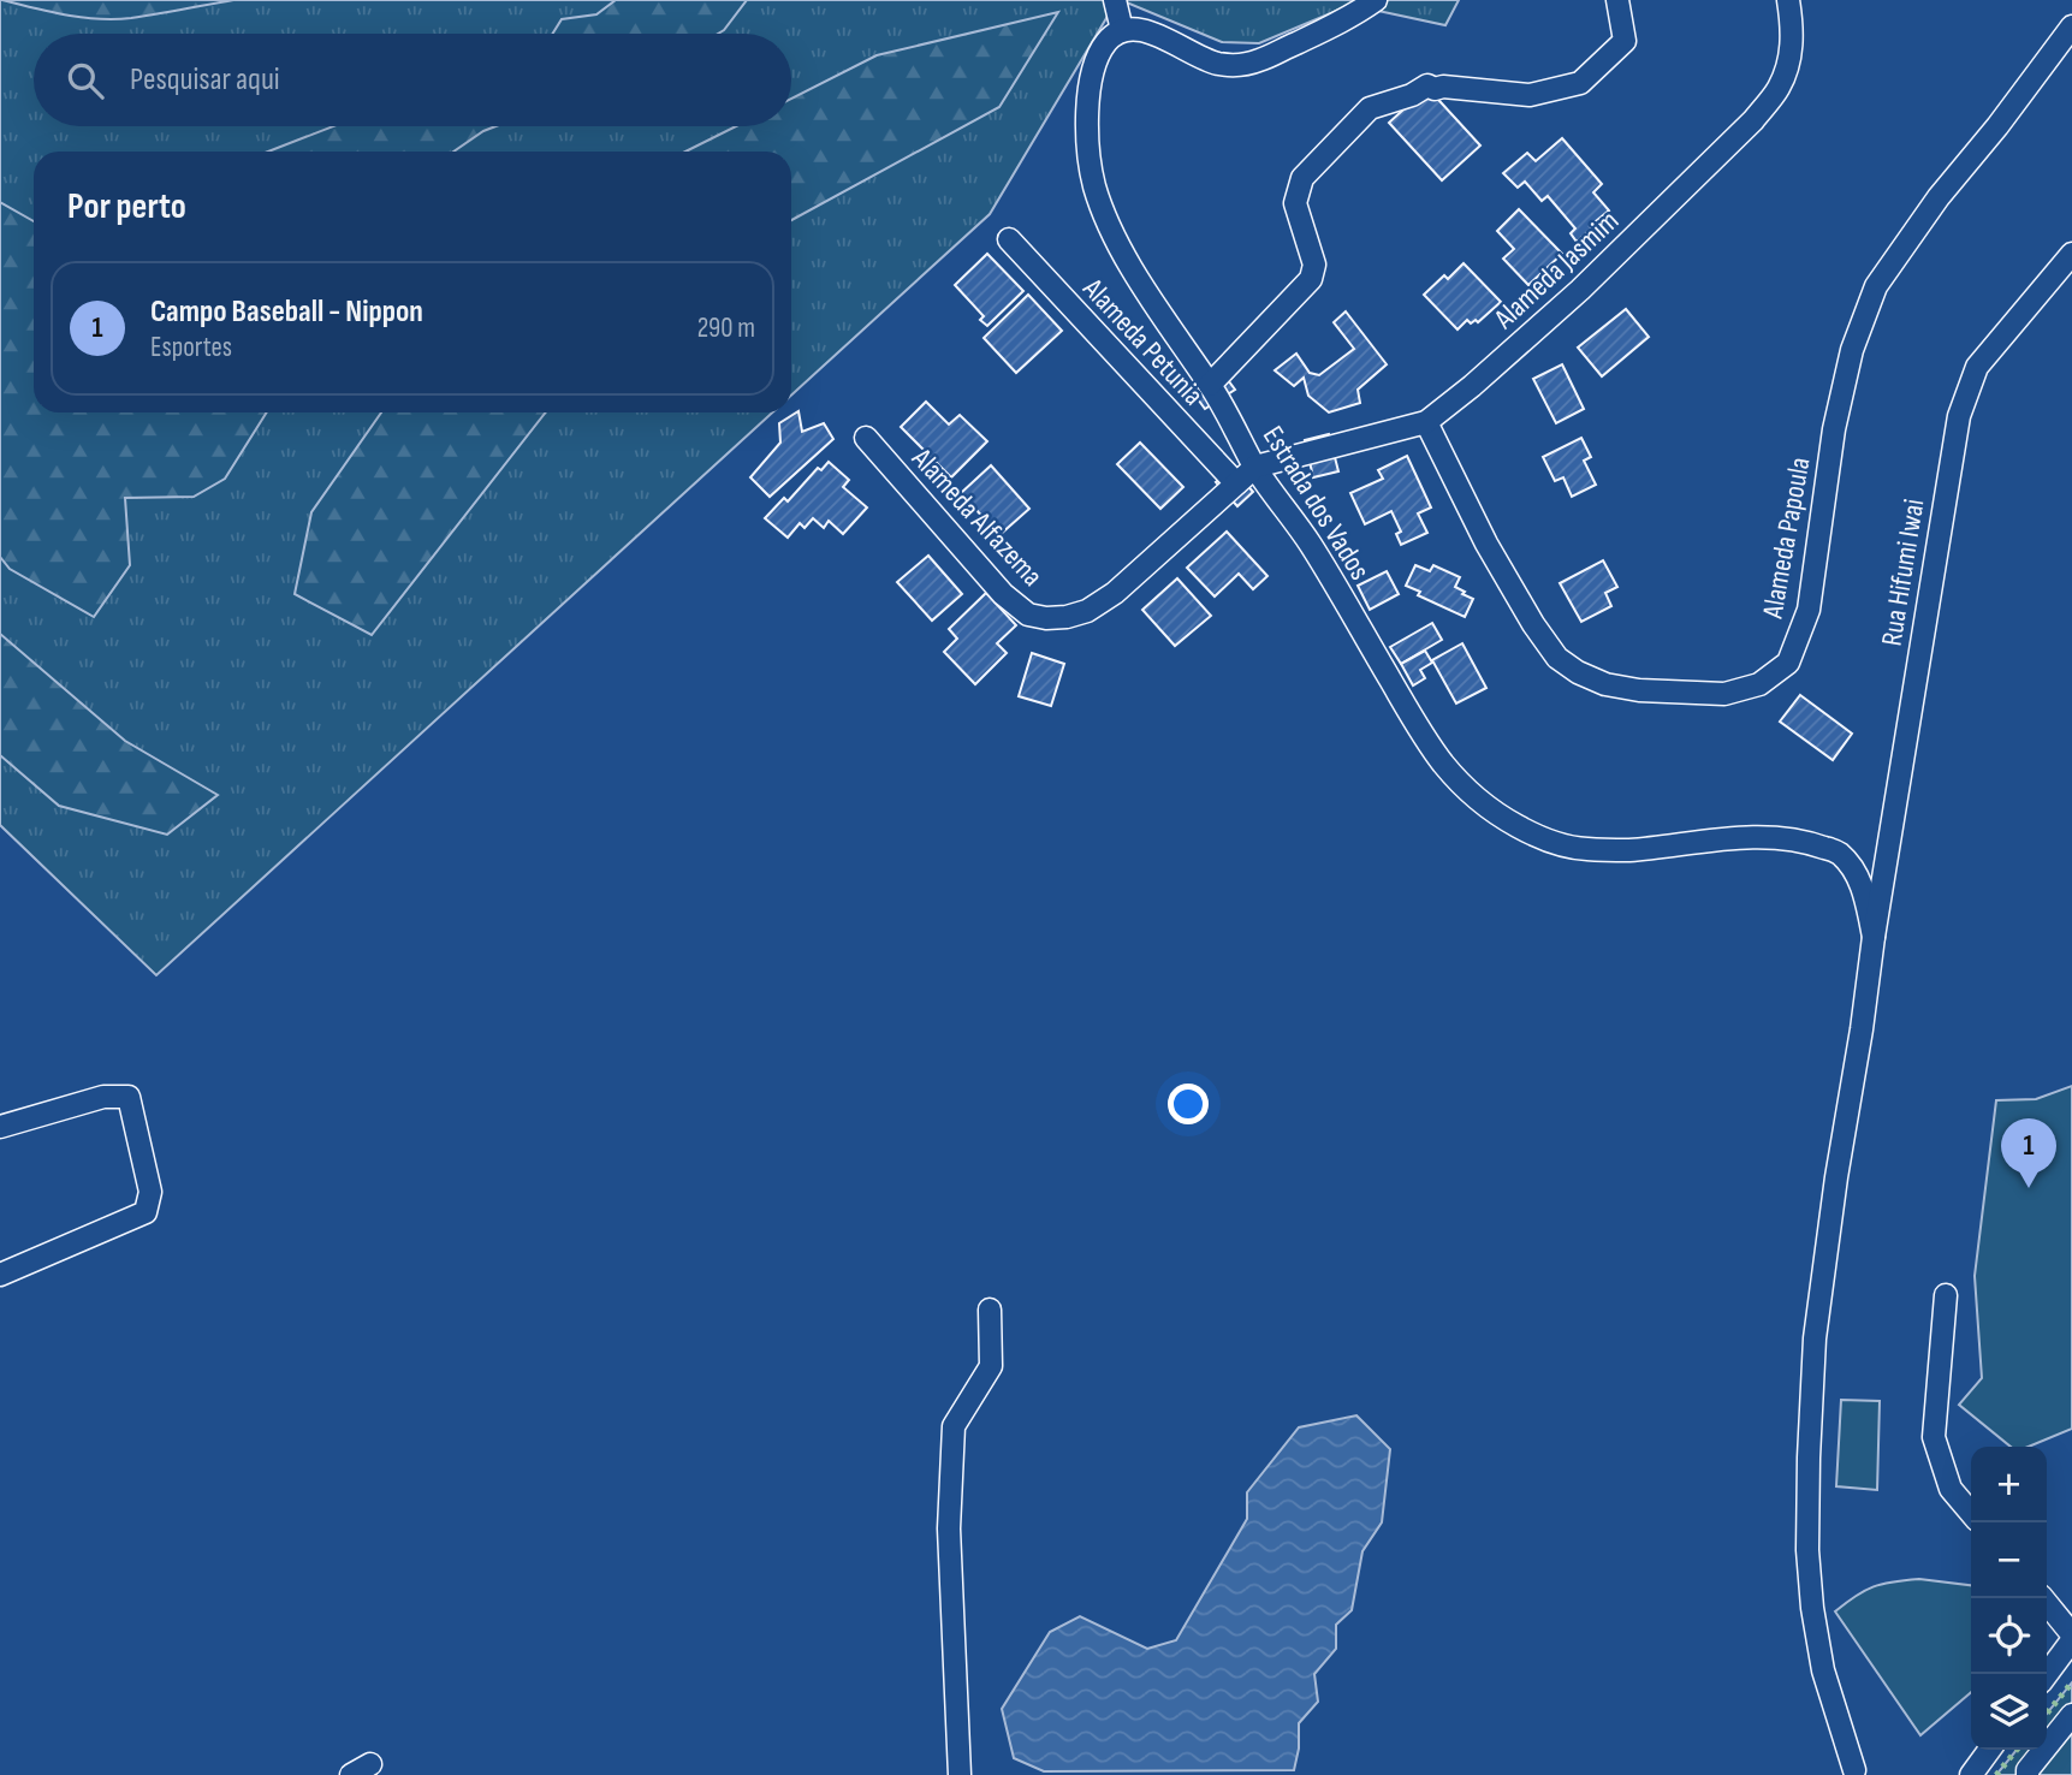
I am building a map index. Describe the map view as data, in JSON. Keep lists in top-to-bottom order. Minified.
{"streets":{"street":["Alameda Jasmim","Alameda Petunia","Estrada dos Vados","Alameda Alfazema","Alameda Papoula","Rua Hifumi Iwai"]},"crossings":[["Alameda Jasmim","Estrada dos Vados"],["Alameda Jasmim","Alameda Alfazema"],["Alameda Jasmim","Alameda Papoula"],["Alameda Petunia","Alameda Alfazema"],["Estrada dos Vados","Alameda Alfazema"],["Estrada dos Vados","Rua Hifumi Iwai"]],"page":{"search":"Pesquisar aqui","heading":"Por perto","list":[{"mark":"1","name":"Campo Baseball - Nippon","note":"Esportes","value":"290 m"}],"pins":"1","map_buttons":["+","−"]}}
